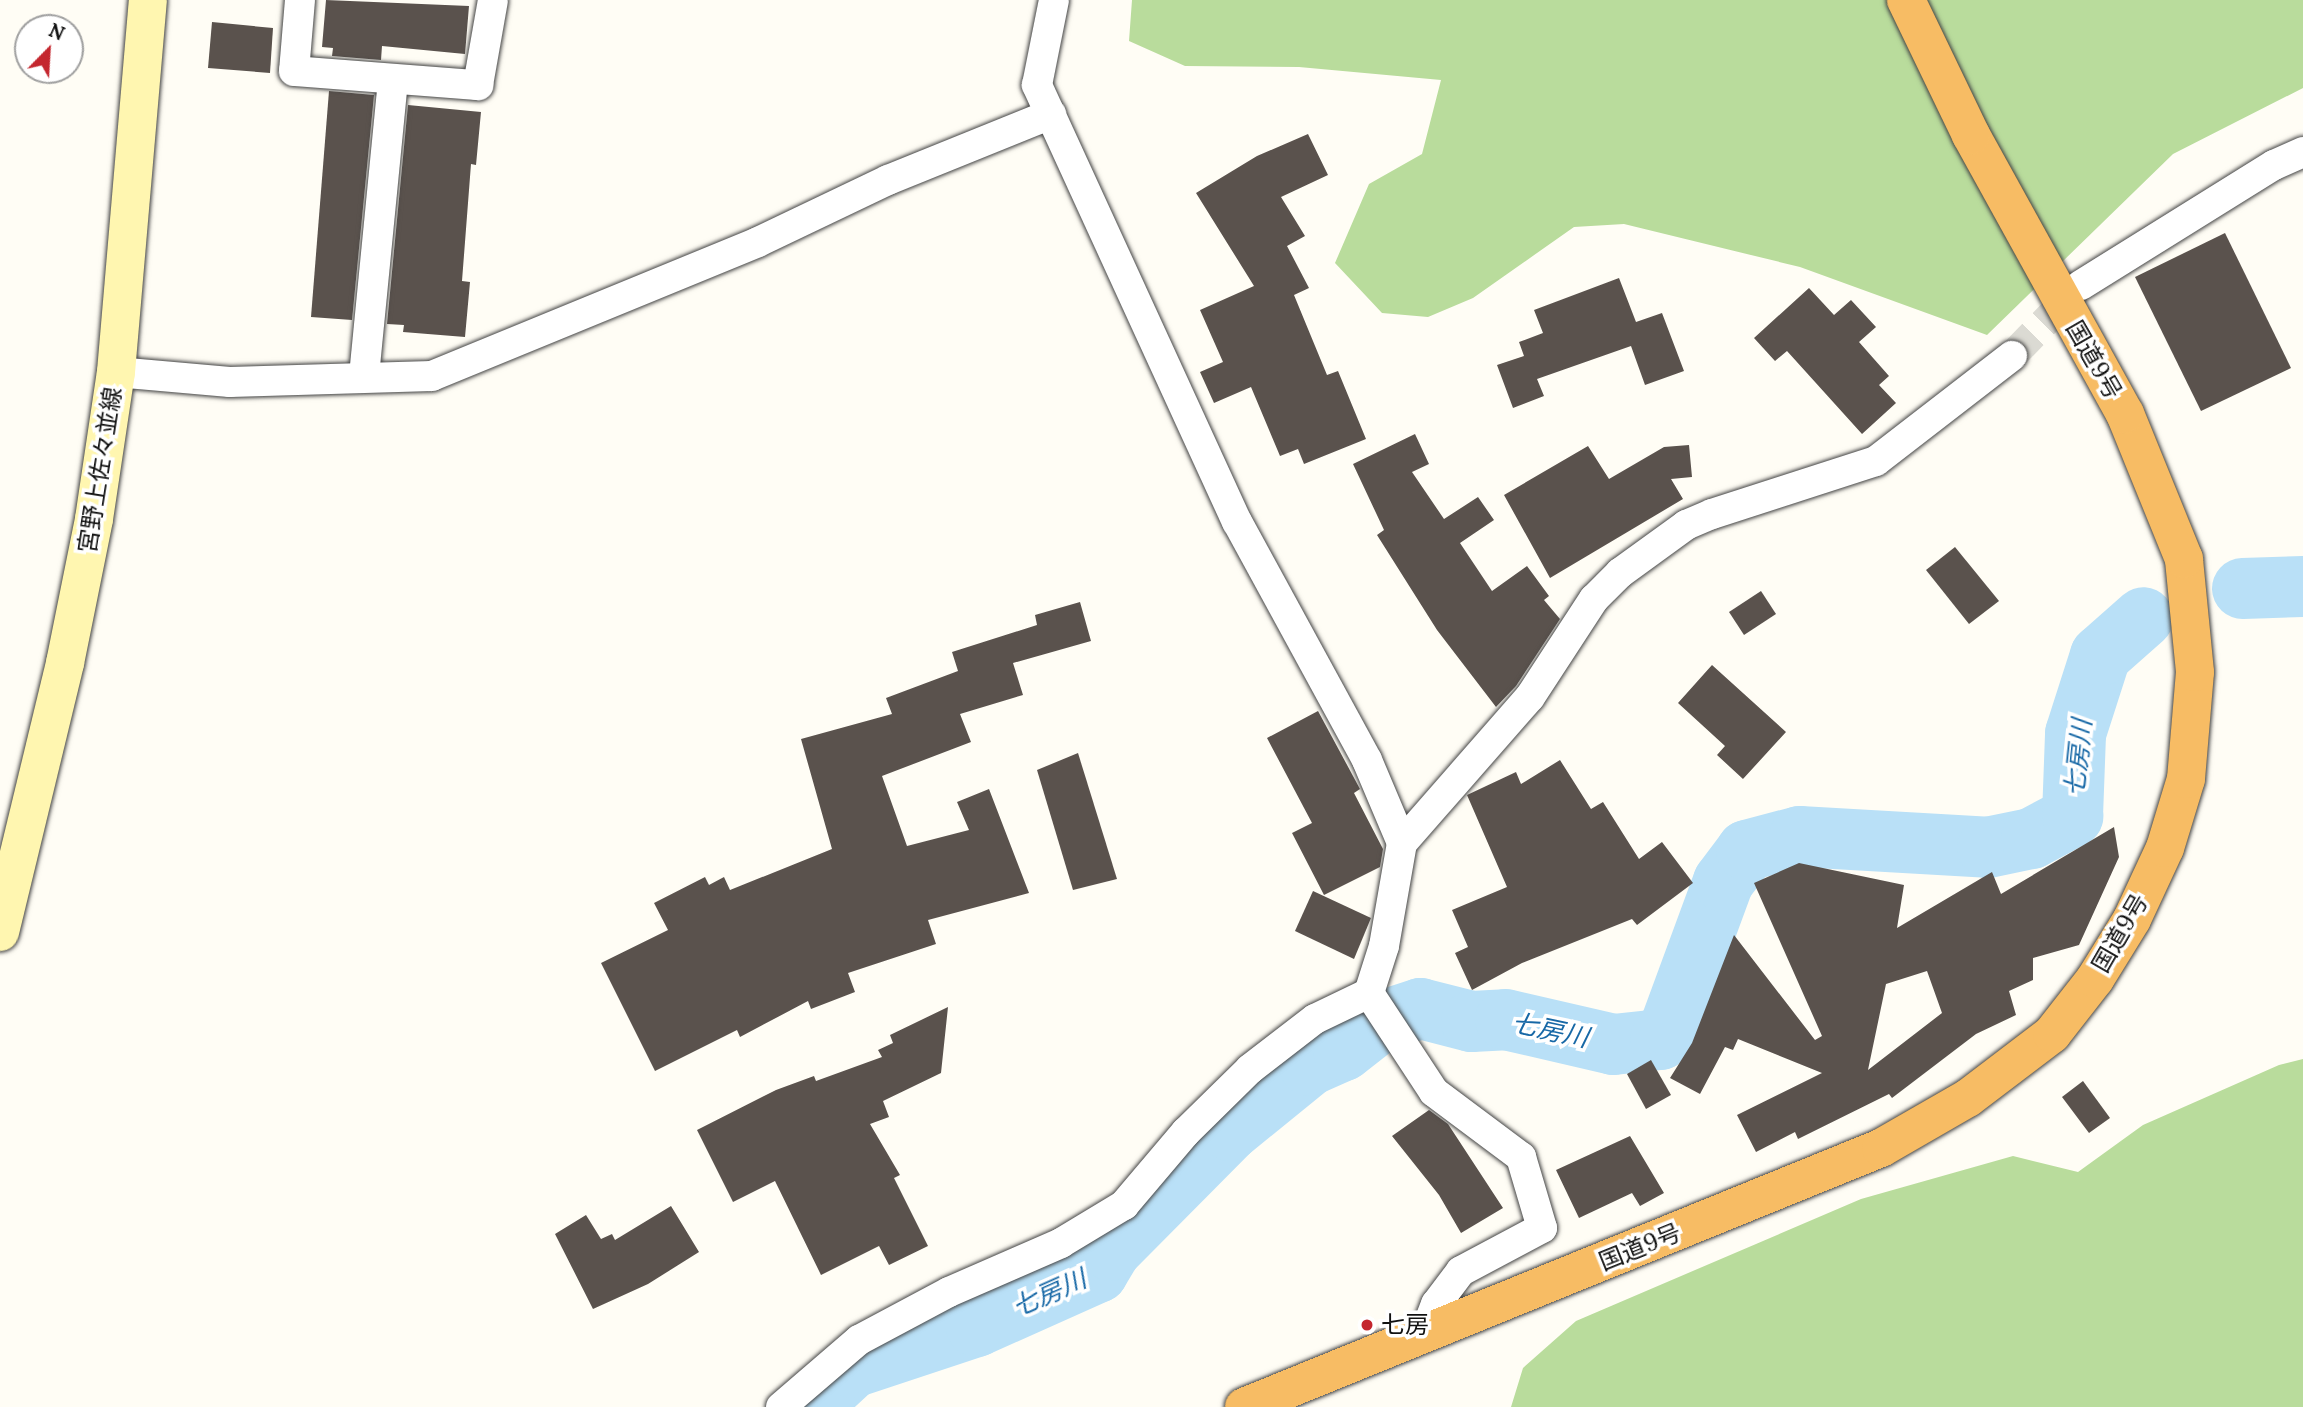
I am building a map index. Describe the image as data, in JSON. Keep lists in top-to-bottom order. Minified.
{"streets":{"highway":["国道9号"],"main road":["宮野上佐々並線"]},"water":["七房川"],"places":["七房"],"north":"top right"}
